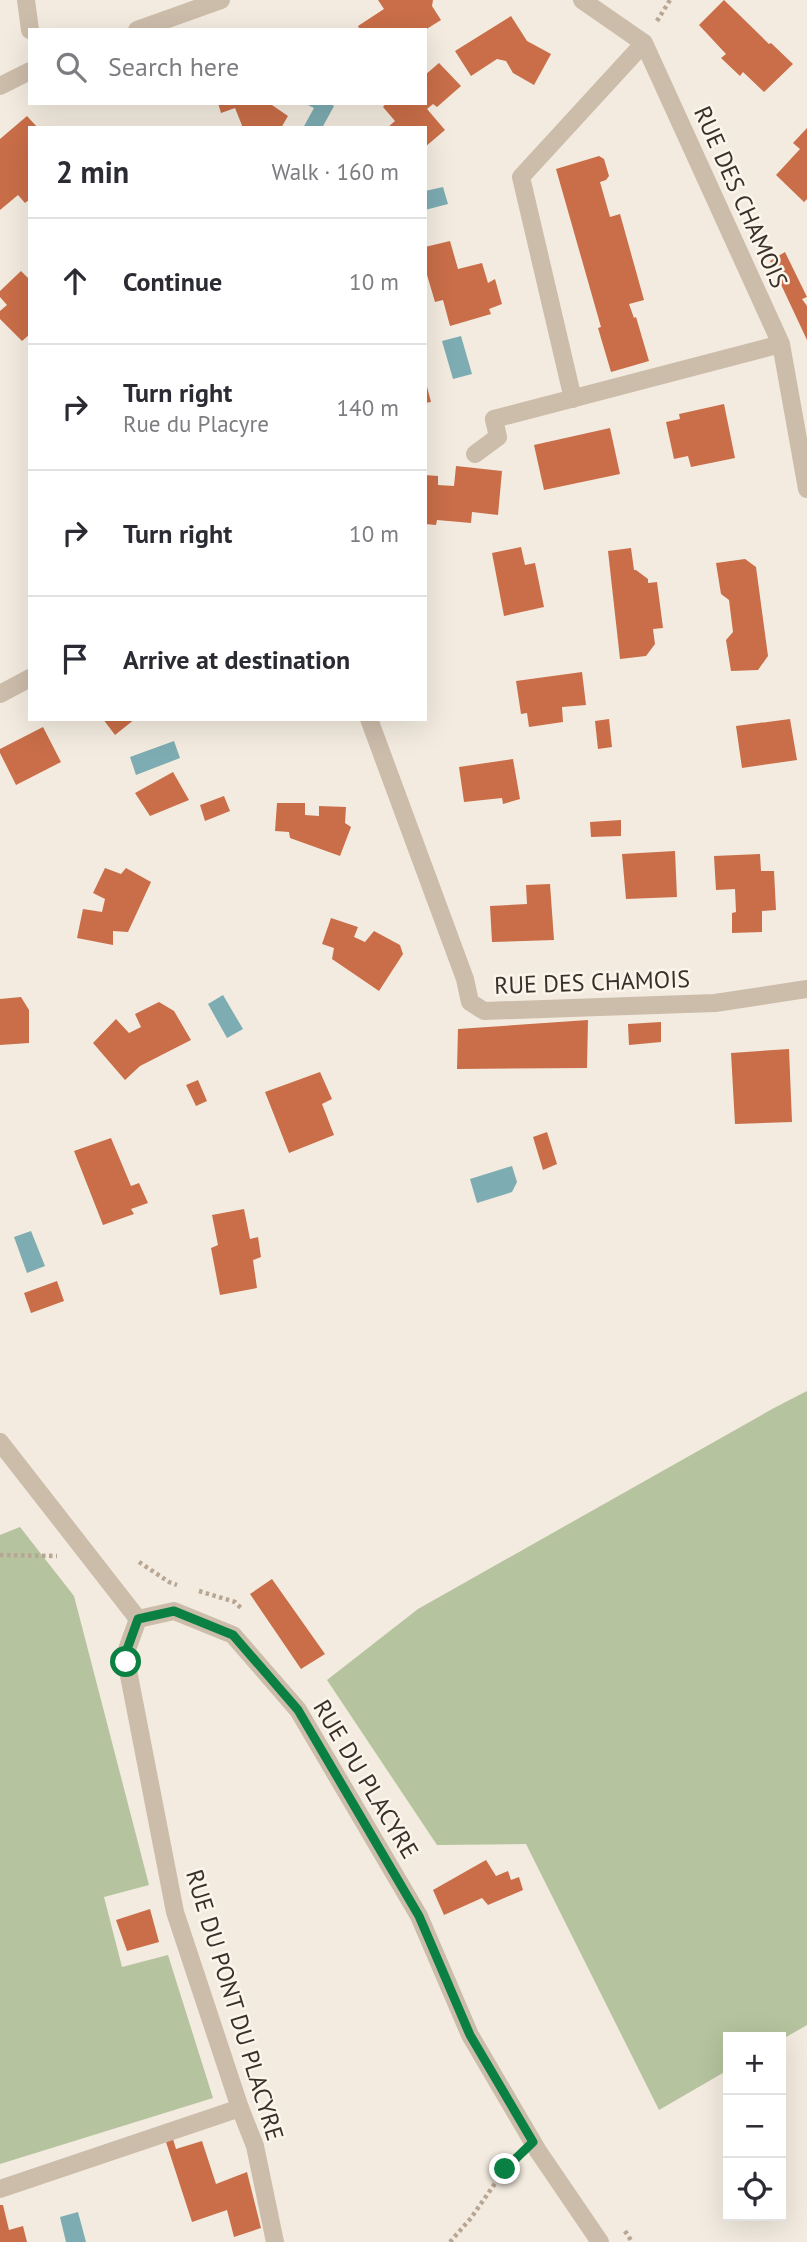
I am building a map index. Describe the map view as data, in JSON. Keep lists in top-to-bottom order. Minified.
{"streets":{"street":["RUE DES CHAMOIS","RUE DU PLACYRE","RUE DU PONT DU PLACYRE"]},"crossings":[["RUE DU PLACYRE","RUE DU PONT DU PLACYRE"]],"page":{"search":"Search here","heading":["2 min","Walk · 160 m"],"list":[["Continue","10 m"],["Turn right","Rue du Placyre","140 m"],["Turn right","10 m"],"Arrive at destination"],"map_buttons":["+","−"]}}
